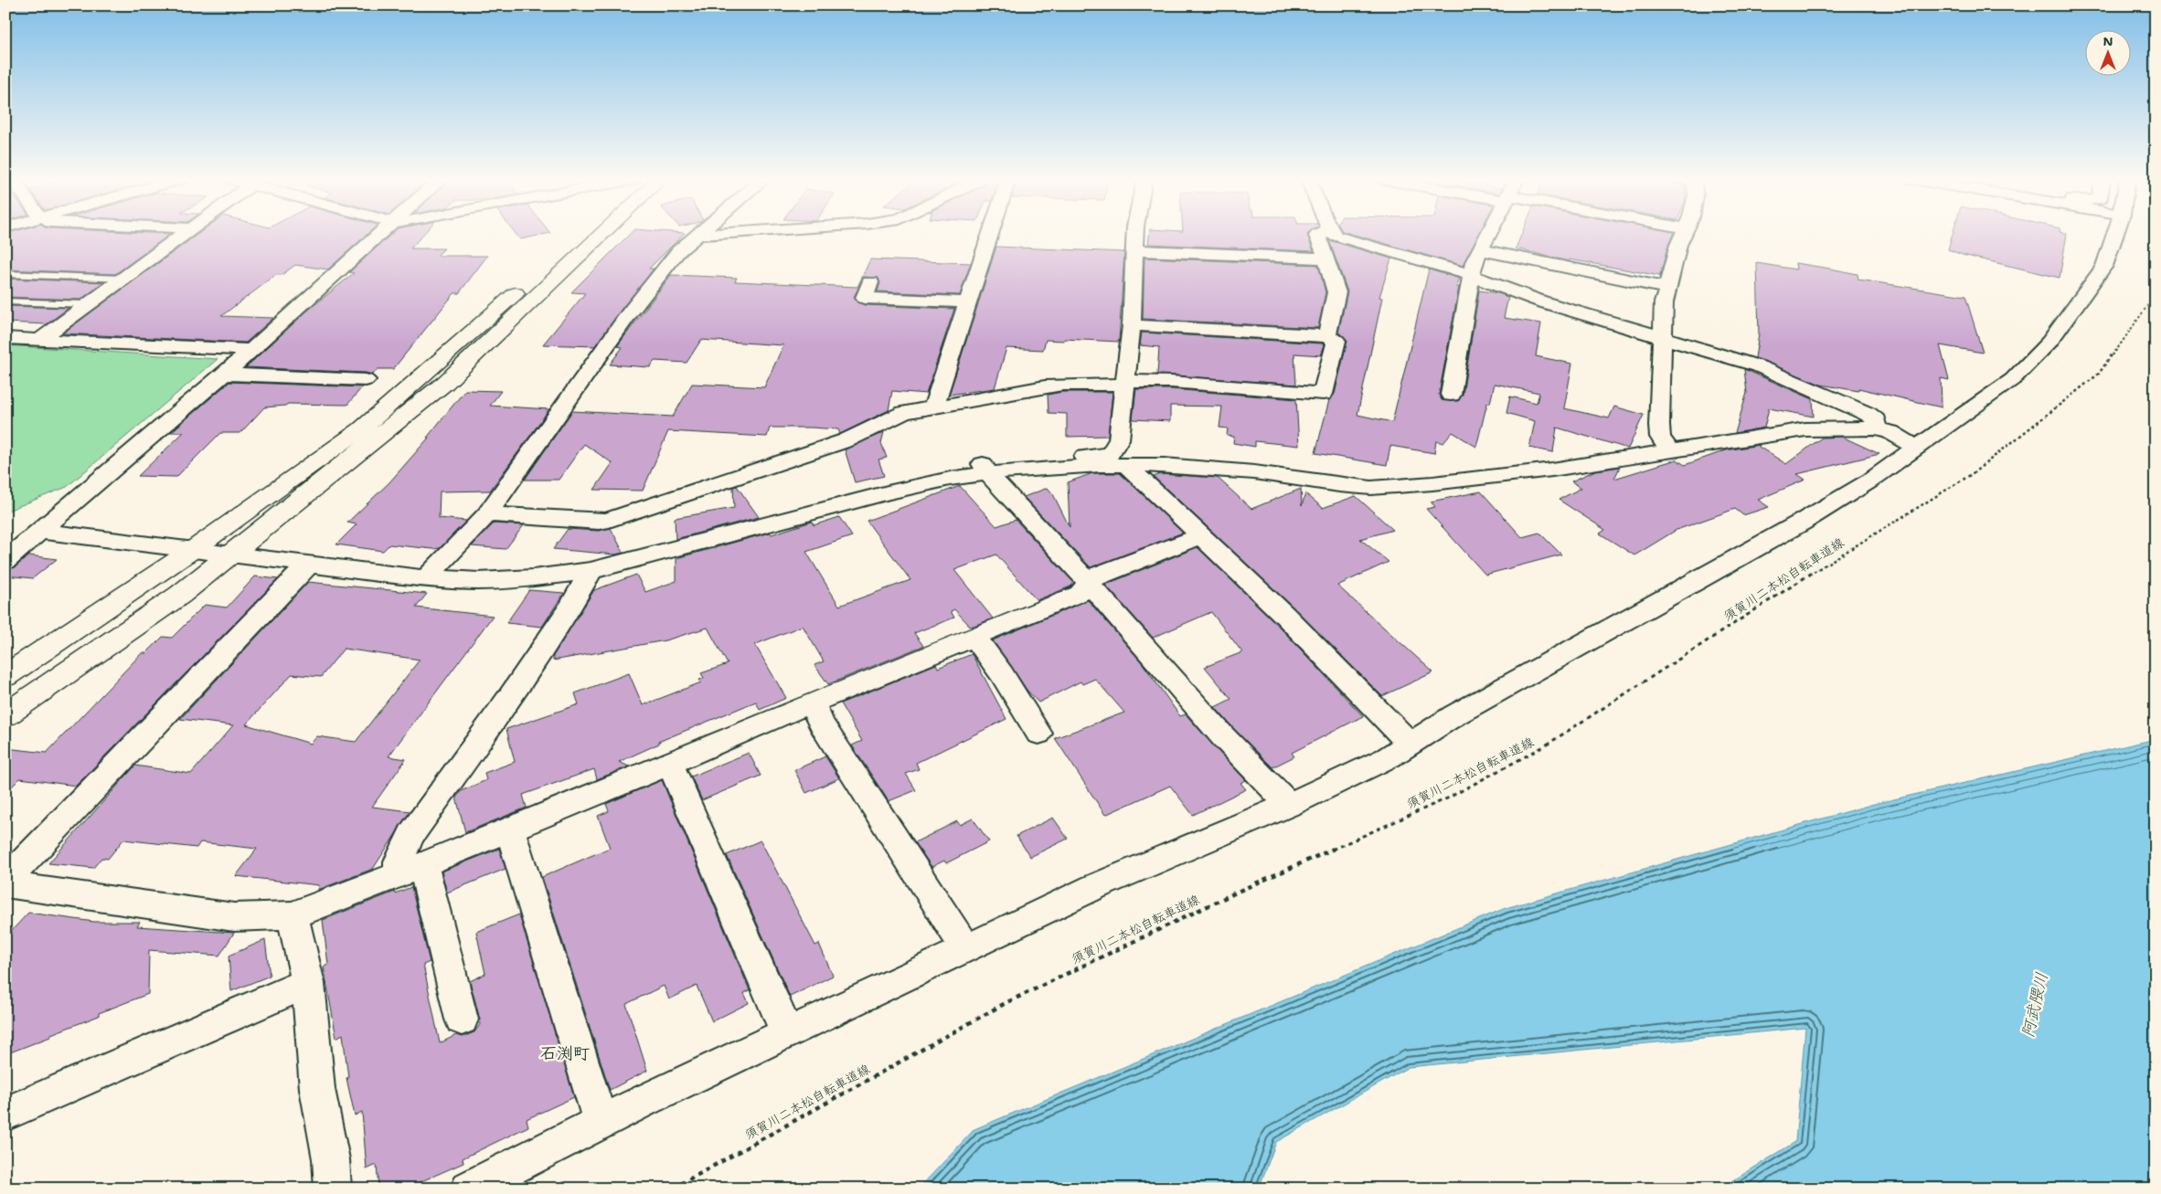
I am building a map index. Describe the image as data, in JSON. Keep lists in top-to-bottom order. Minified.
{"streets":{"path":["須賀川二本松自転車道線"]},"districts":["石渕町"],"water":["阿武隈川"],"north":"top"}
